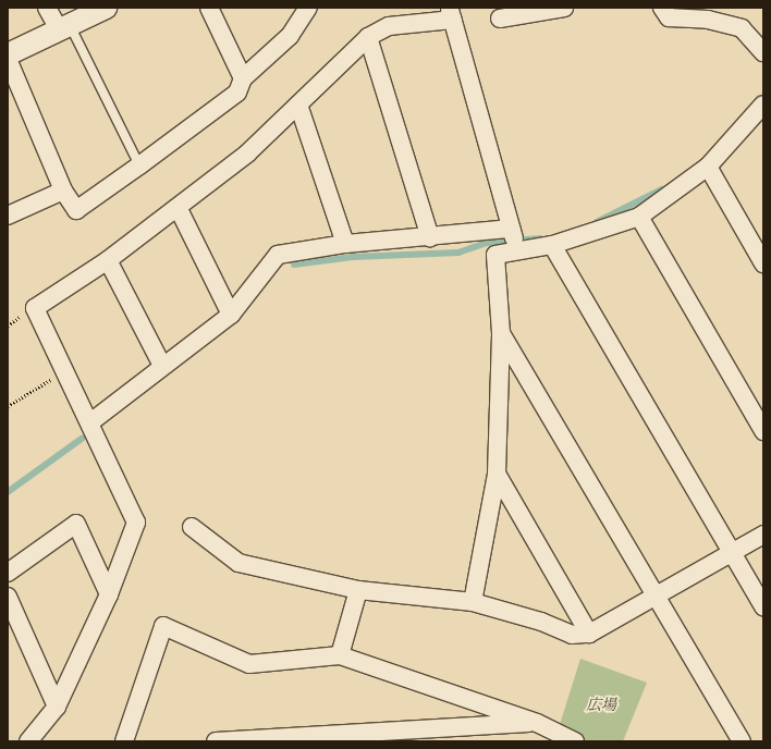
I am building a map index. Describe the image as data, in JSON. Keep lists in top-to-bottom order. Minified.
{"parks":["広場"]}
